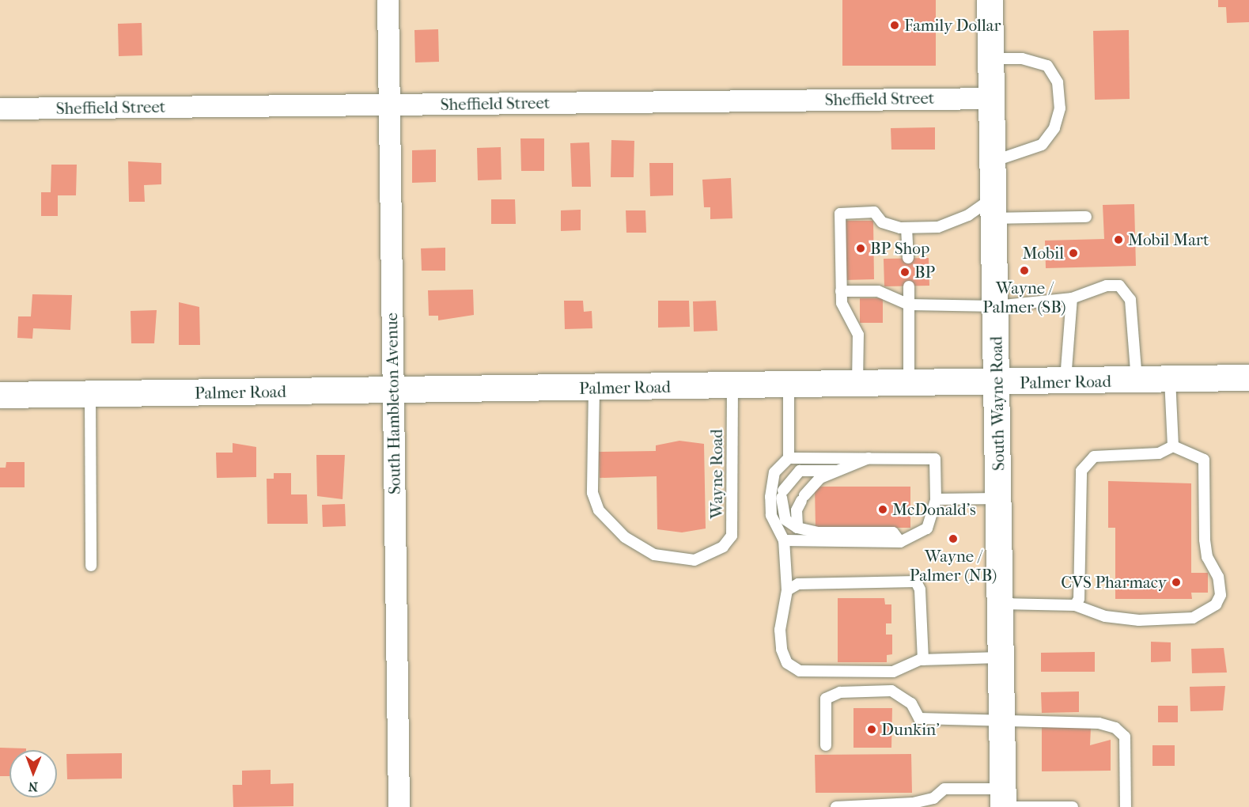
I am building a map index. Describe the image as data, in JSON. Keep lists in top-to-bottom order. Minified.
{"streets":{"street":["Sheffield Street","Palmer Road","South Hambleton Avenue","South Wayne Road"],"lane":["Wayne Road"]},"crossings":[["Sheffield Street","South Hambleton Avenue"],["Sheffield Street","South Wayne Road"],["Palmer Road","South Hambleton Avenue"],["Palmer Road","South Wayne Road"],["Palmer Road","Wayne Road"]],"places":["Family Dollar","Mobil Mart","BP Shop","Mobil","Wayne / Palmer (SB)","BP","McDonald's","Wayne / Palmer (NB)","CVS Pharmacy","Dunkin'"],"north":"bottom"}
